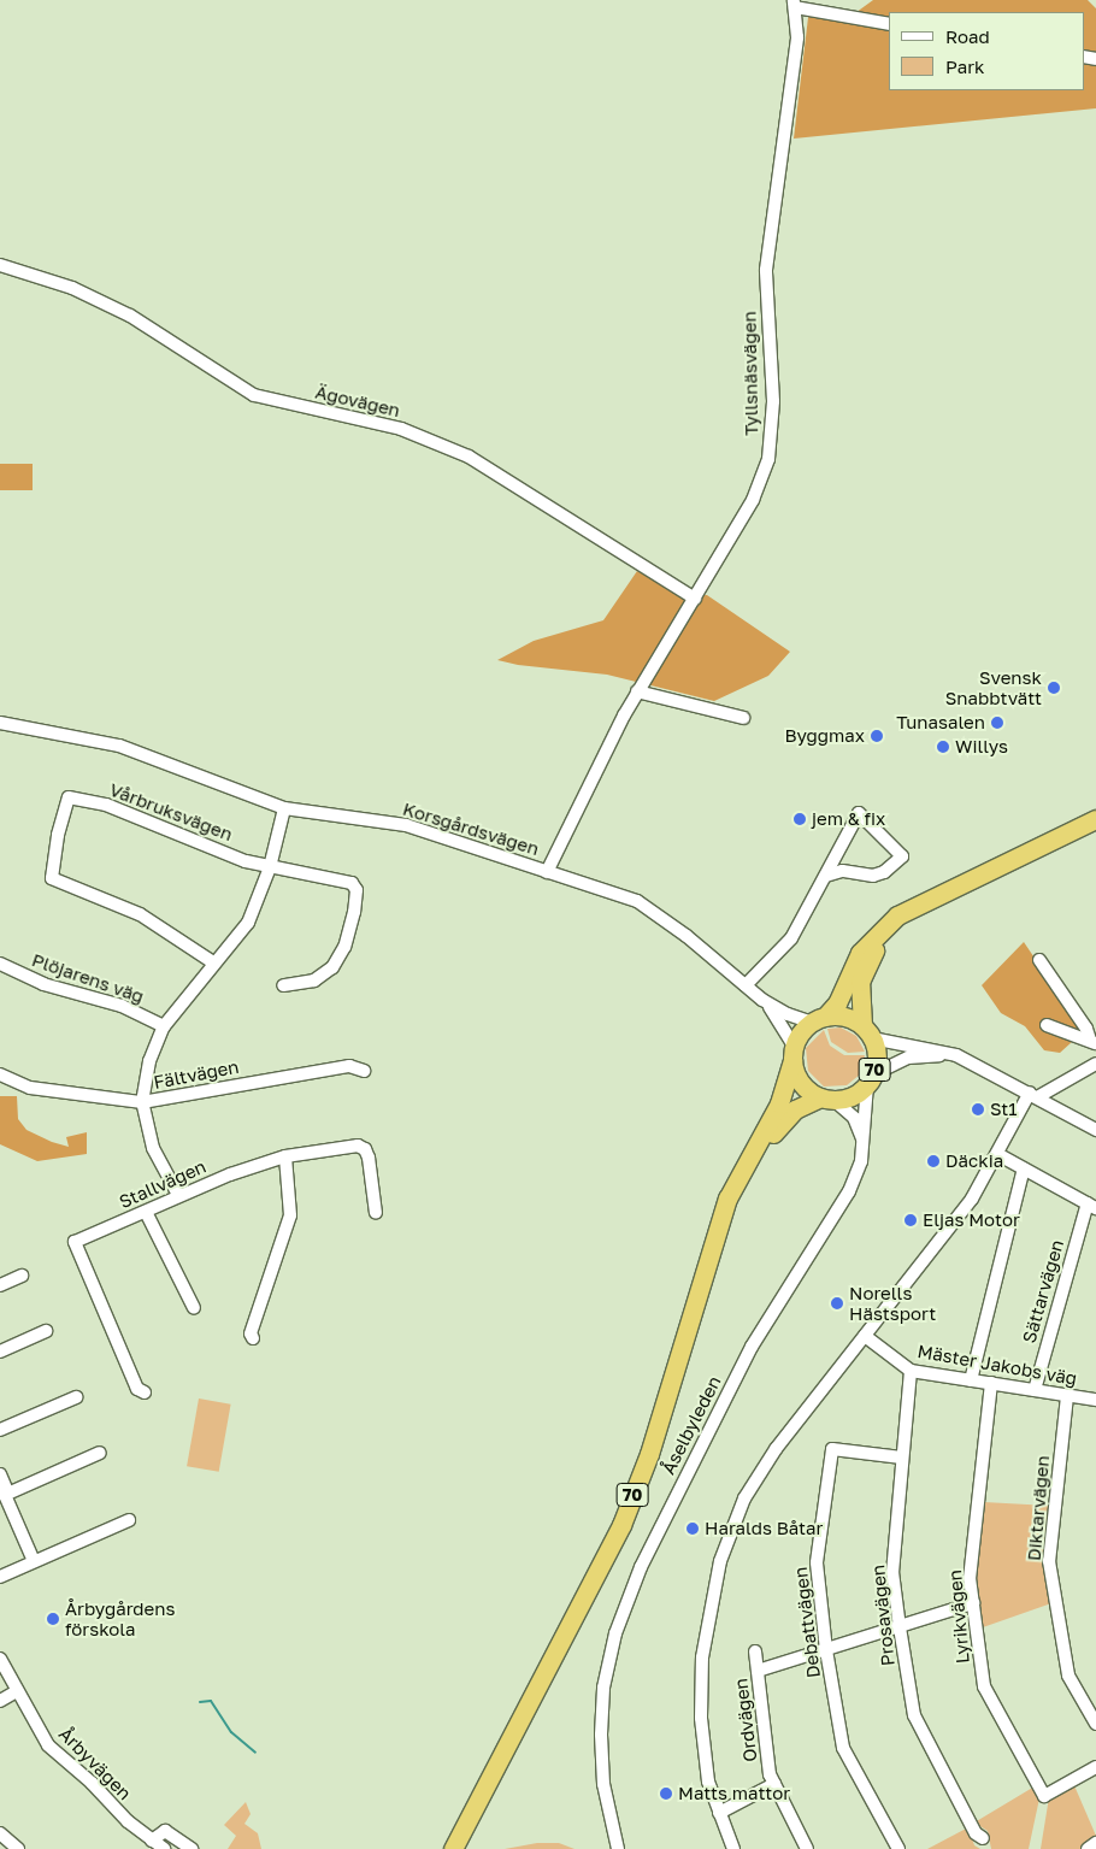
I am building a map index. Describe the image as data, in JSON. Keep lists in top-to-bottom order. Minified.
{"streets":{"highway":["70"],"street":["Tyllsnäsvägen","Ägovägen","Vårbruksvägen","Korsgårdsvägen","Plöjarens väg","Fältvägen","Stallvägen","Sättarvägen","Mäster Jakobs väg","Åselbyleden","Diktarvägen","Prosavägen","Lyrikvägen","Debattvägen","Ordvägen","Årbyvägen"]},"crossings":[["Tyllsnäsvägen","Ägovägen"],["Tyllsnäsvägen","Korsgårdsvägen"],["Korsgårdsvägen","70"],["Korsgårdsvägen","Åselbyleden"],["70","Åselbyleden"],["Sättarvägen","Mäster Jakobs väg"],["Mäster Jakobs väg","Diktarvägen"],["Mäster Jakobs väg","Prosavägen"],["Mäster Jakobs väg","Lyrikvägen"],["Prosavägen","Debattvägen"]],"places":["Svensk Snabbtvätt","Tunasalen","Byggmax","Willys","jem & fix","St1","Däckia","Eljas Motor","Norells Hästsport","Haralds Båtar","Årbygårdens förskola","Matts mattor"],"legend":["Road","Park"]}
